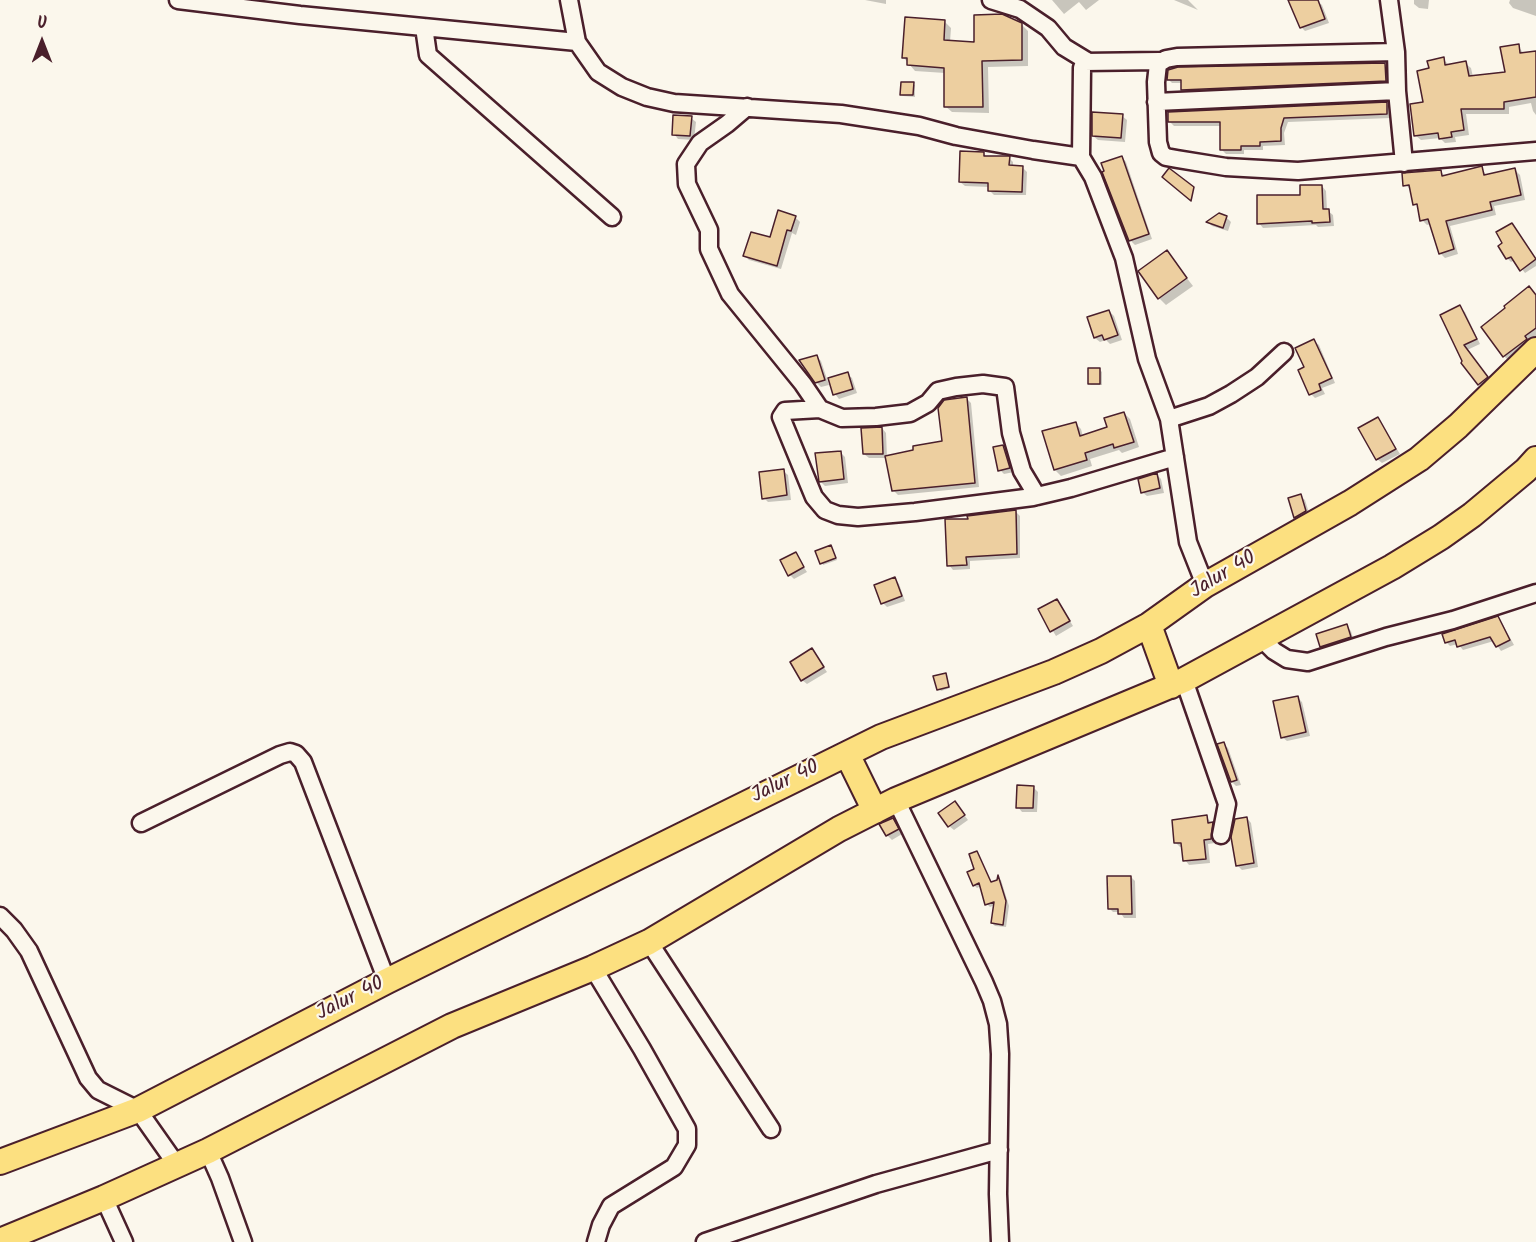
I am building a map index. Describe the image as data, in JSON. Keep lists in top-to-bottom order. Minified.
{"streets":{"highway":["Jalur 40"]},"north":"top"}
